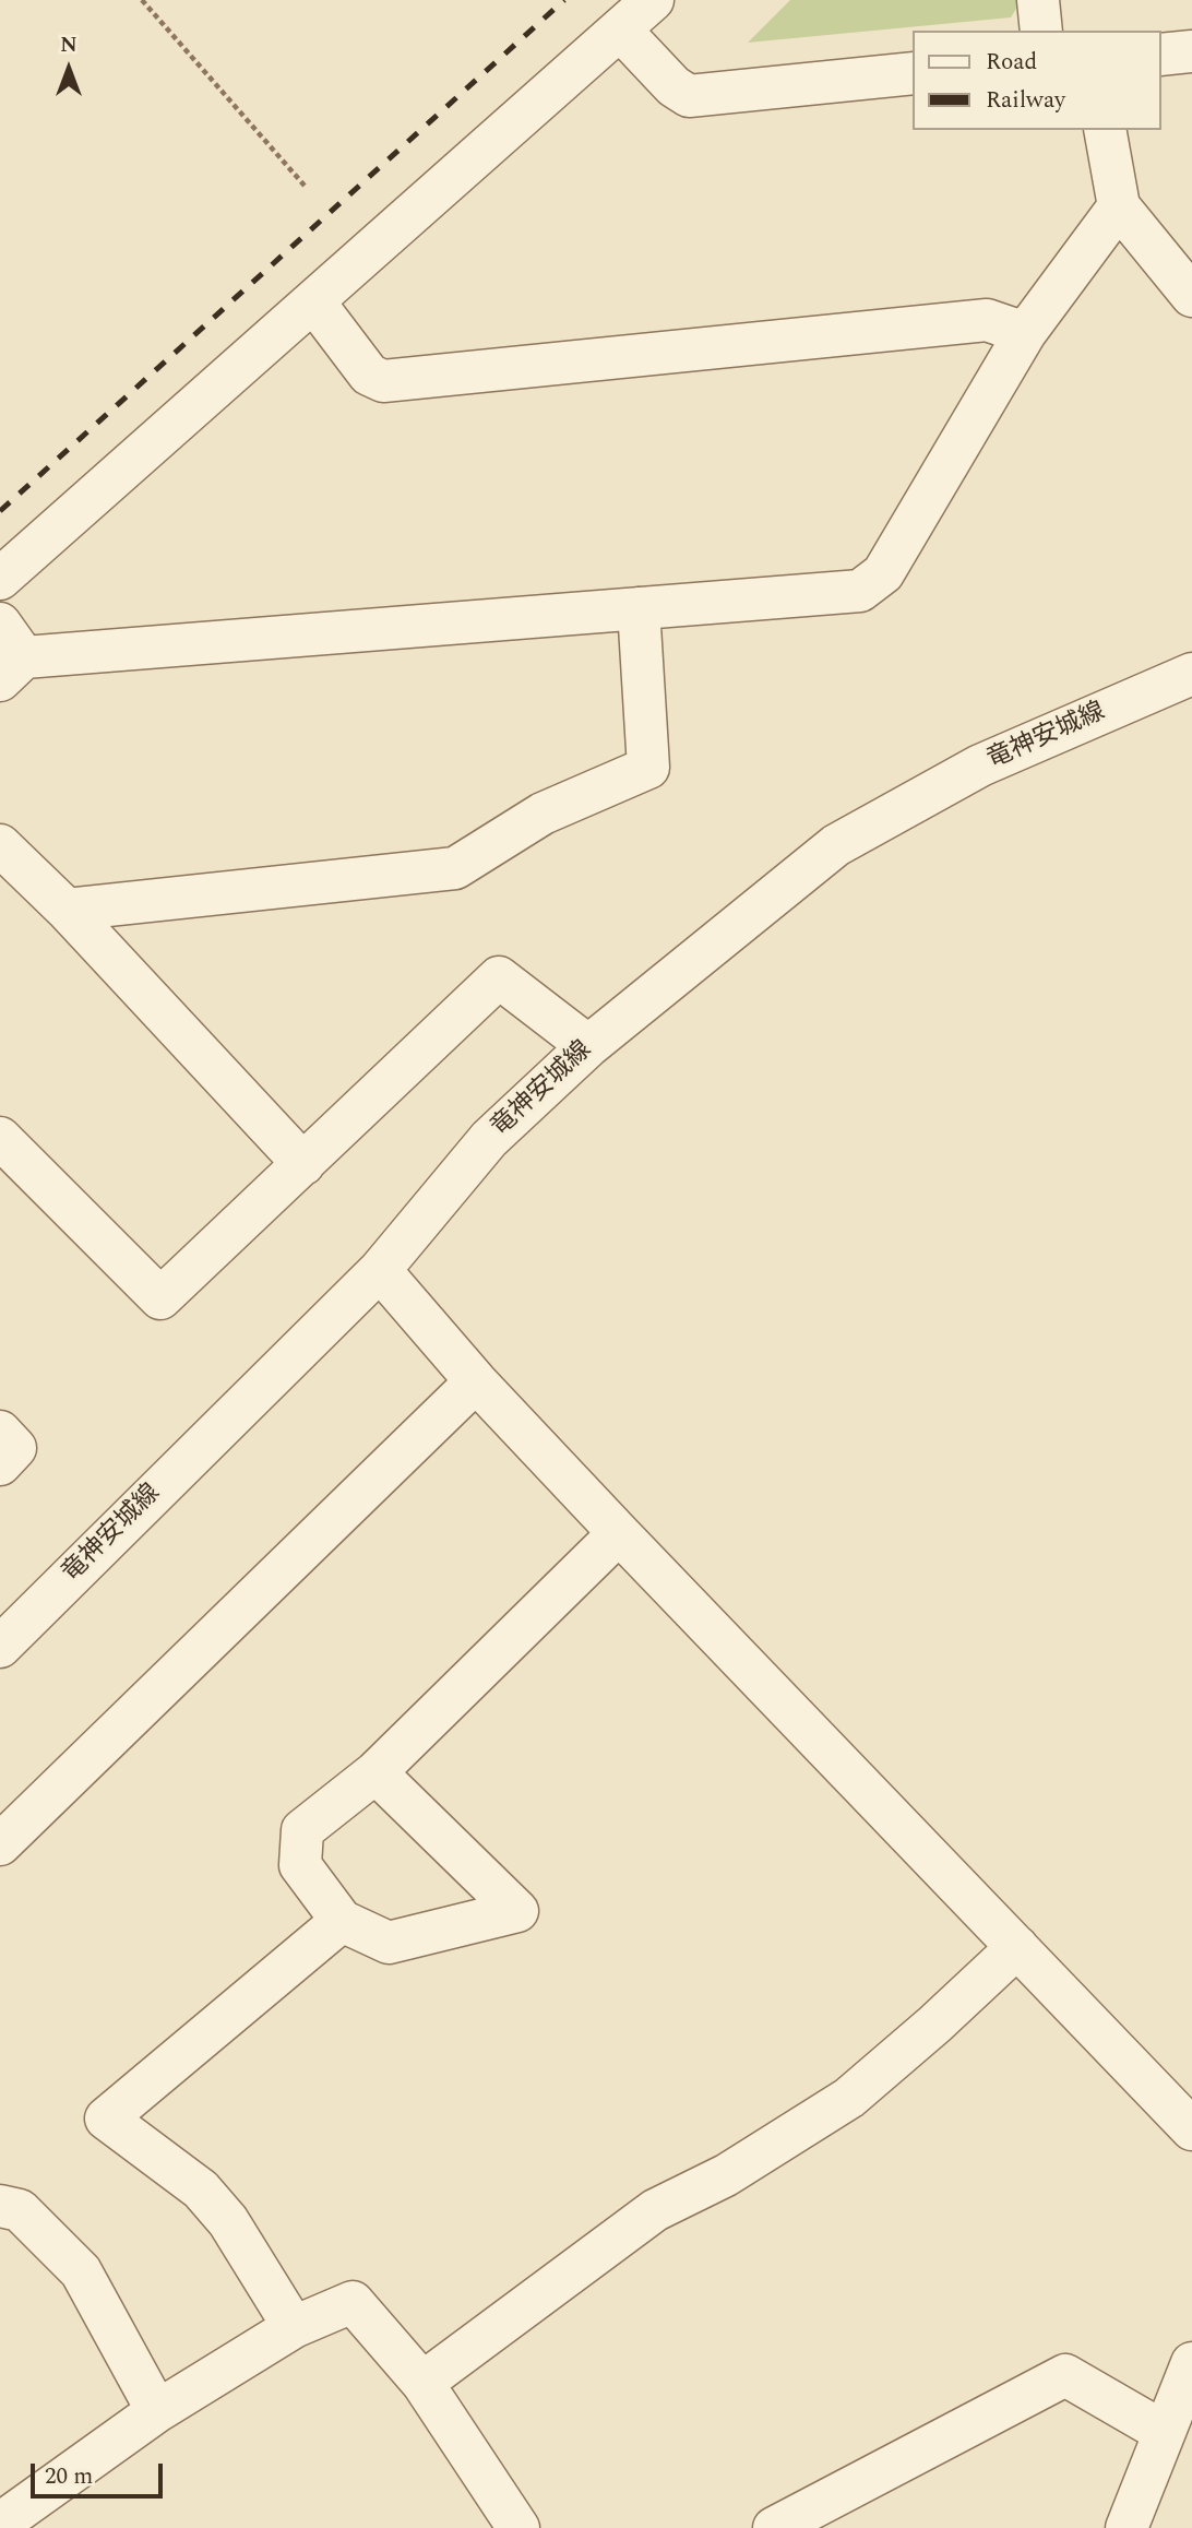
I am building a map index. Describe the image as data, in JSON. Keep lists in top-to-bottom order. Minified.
{"streets":{"street":["竜神安城線"]},"legend":["Road","Railway"],"scale_bar":"20 m","north":"top"}
